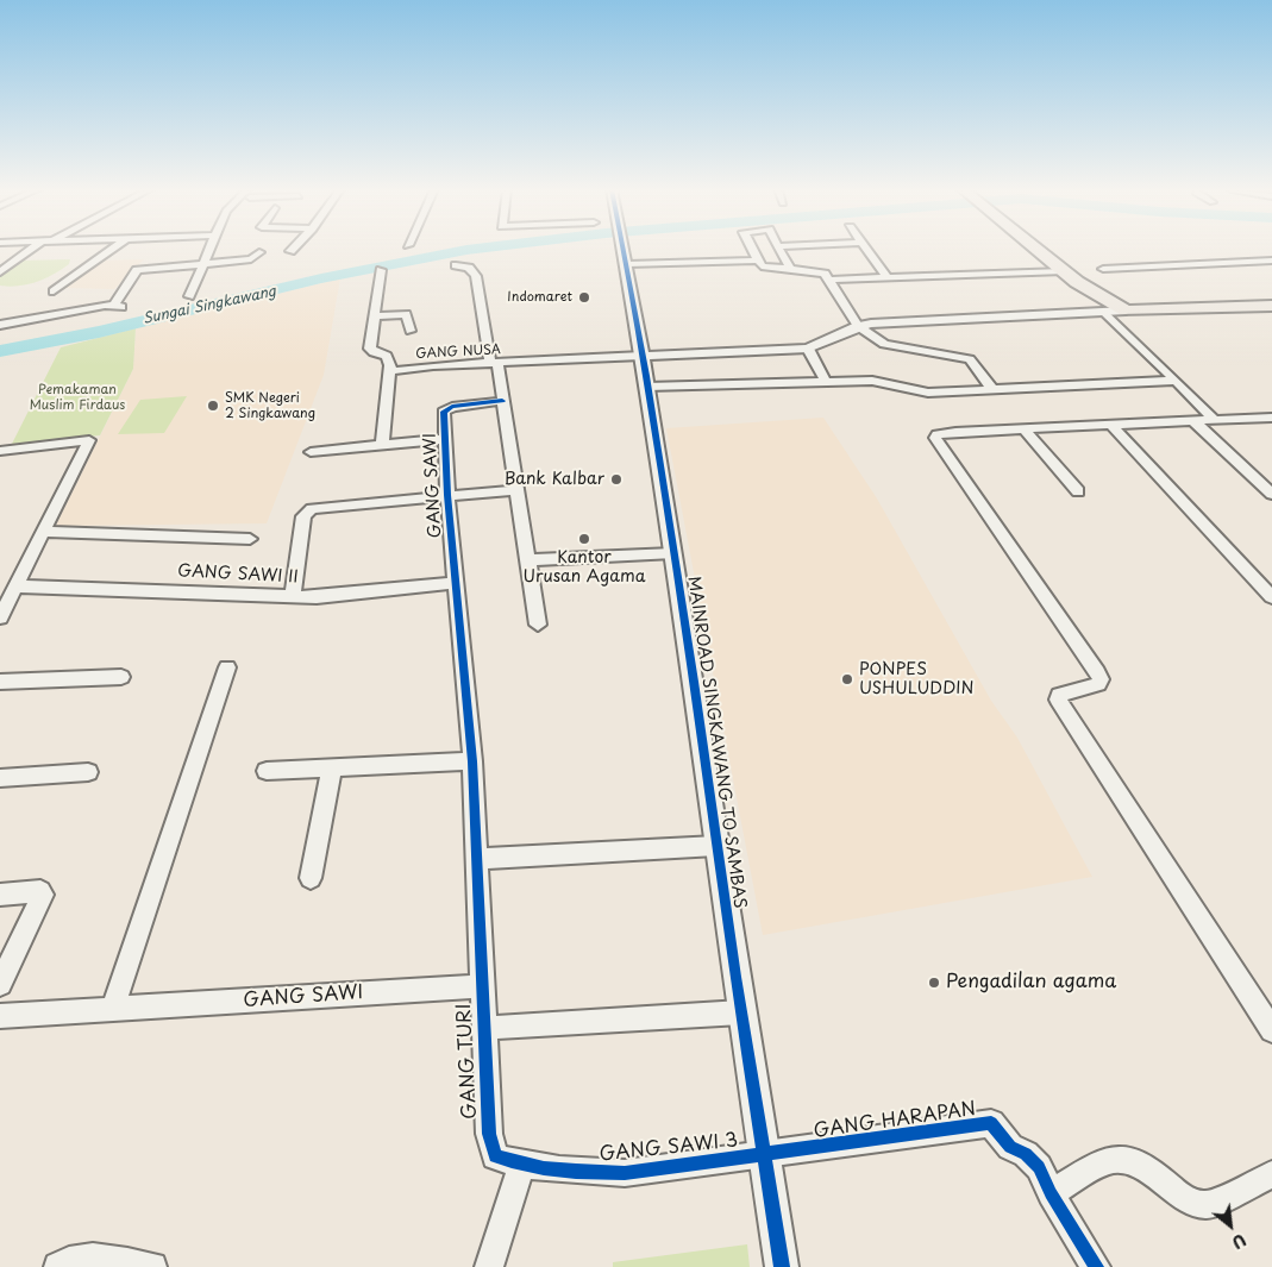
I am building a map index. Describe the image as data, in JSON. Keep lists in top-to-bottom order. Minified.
{"streets":{"street":["GANG NUSA","GANG SAWI","GANG SAWI II","MAINROAD SINGKAWANG TO SAMBAS","GANG TURI","GANG HARAPAN","GANG SAWI 3"]},"crossings":[["GANG NUSA","MAINROAD SINGKAWANG TO SAMBAS"],["GANG SAWI","GANG SAWI II"],["GANG SAWI","GANG TURI"],["MAINROAD SINGKAWANG TO SAMBAS","GANG HARAPAN"],["MAINROAD SINGKAWANG TO SAMBAS","GANG SAWI 3"],["GANG TURI","GANG SAWI 3"],["GANG HARAPAN","GANG SAWI 3"]],"water":["Sungai Singkawang"],"parks":["Pemakaman Muslim Firdaus"],"places":["Indomaret","SMK Negeri 2 Singkawang","Bank Kalbar","Kantor Urusan Agama","PONPES USHULUDDIN","Pengadilan agama"],"north":"bottom right"}
